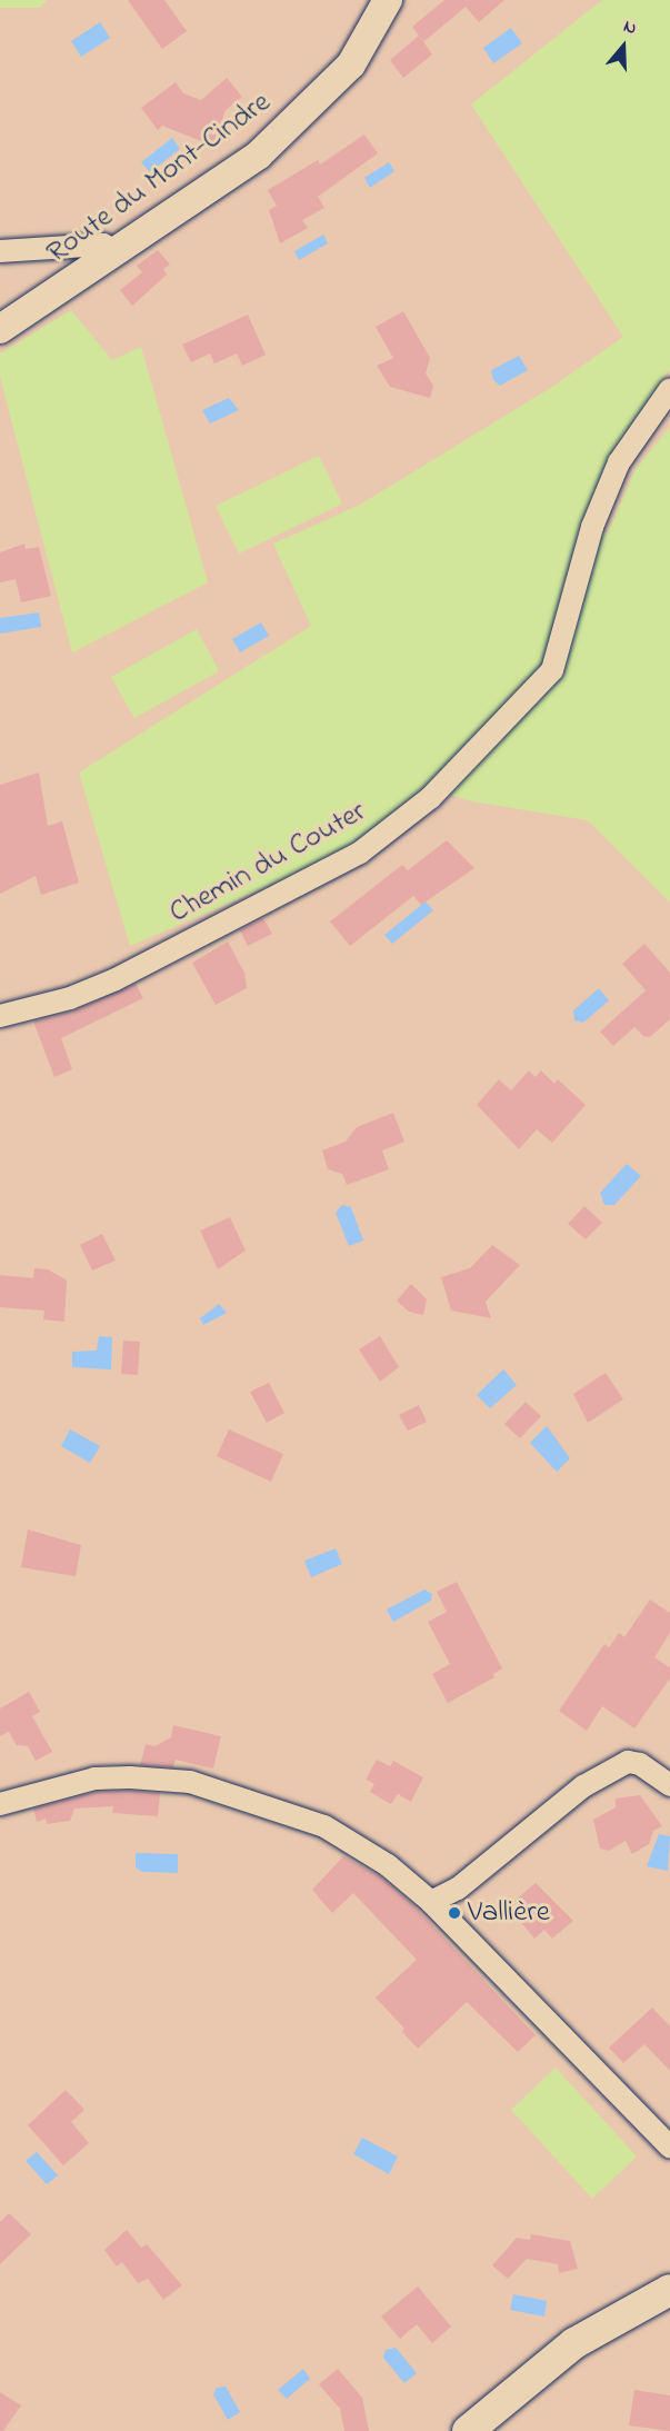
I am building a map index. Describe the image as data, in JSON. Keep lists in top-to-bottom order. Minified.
{"streets":{"street":["Route du Mont-Cindre","Chemin du Couter"]},"places":["Vallière"],"north":"top"}
